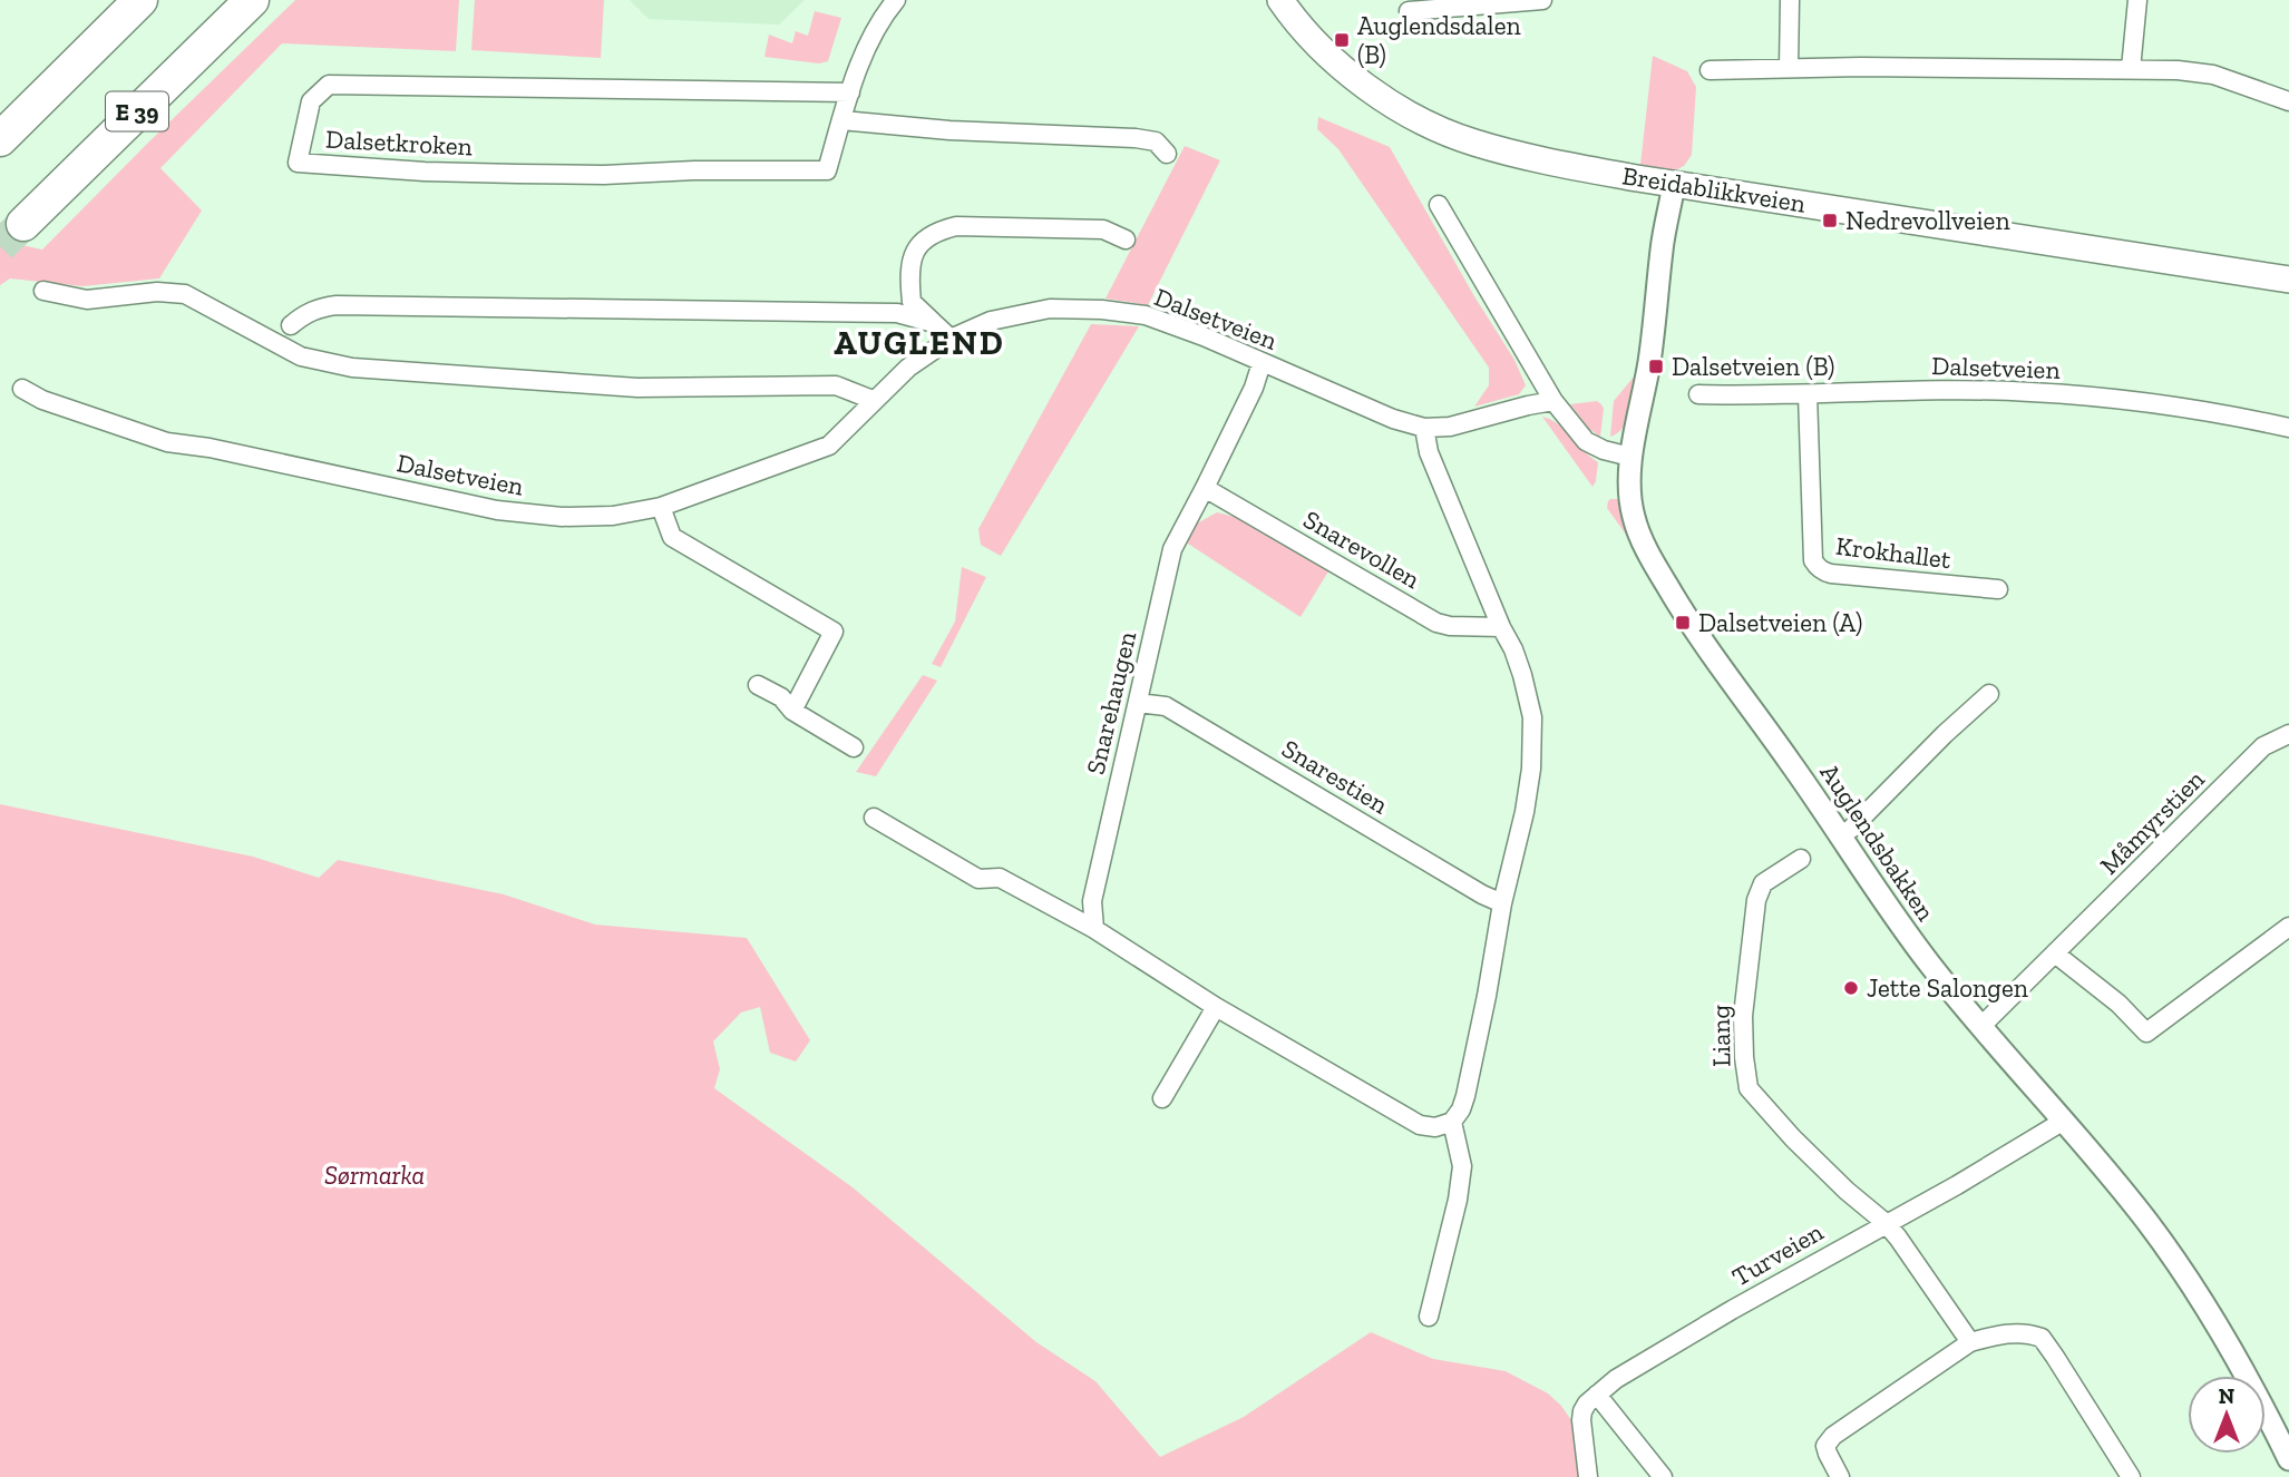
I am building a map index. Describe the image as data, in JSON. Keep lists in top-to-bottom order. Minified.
{"streets":{"highway":["E 39"],"main road":["Breidablikkveien"],"street":["Dalsetkroken","Dalsetveien","Snarevollen","Krokhallet","Snarehaugen","Snarestien","Måmyrstien","Auglendsbakken","Liang","Turveien"]},"crossings":[["Breidablikkveien","Auglendsbakken"],["Dalsetveien","Krokhallet"],["Dalsetveien","Snarehaugen"],["Snarevollen","Snarehaugen"],["Snarehaugen","Snarestien"],["Måmyrstien","Auglendsbakken"],["Auglendsbakken","Turveien"],["Liang","Turveien"]],"districts":["AUGLEND"],"parks":["Sørmarka"],"places":{"transit":["Auglendsdalen (B)","Nedrevollveien","Dalsetveien (B)","Dalsetveien (A)"],"other":["Jette Salongen"]},"north":"top"}
